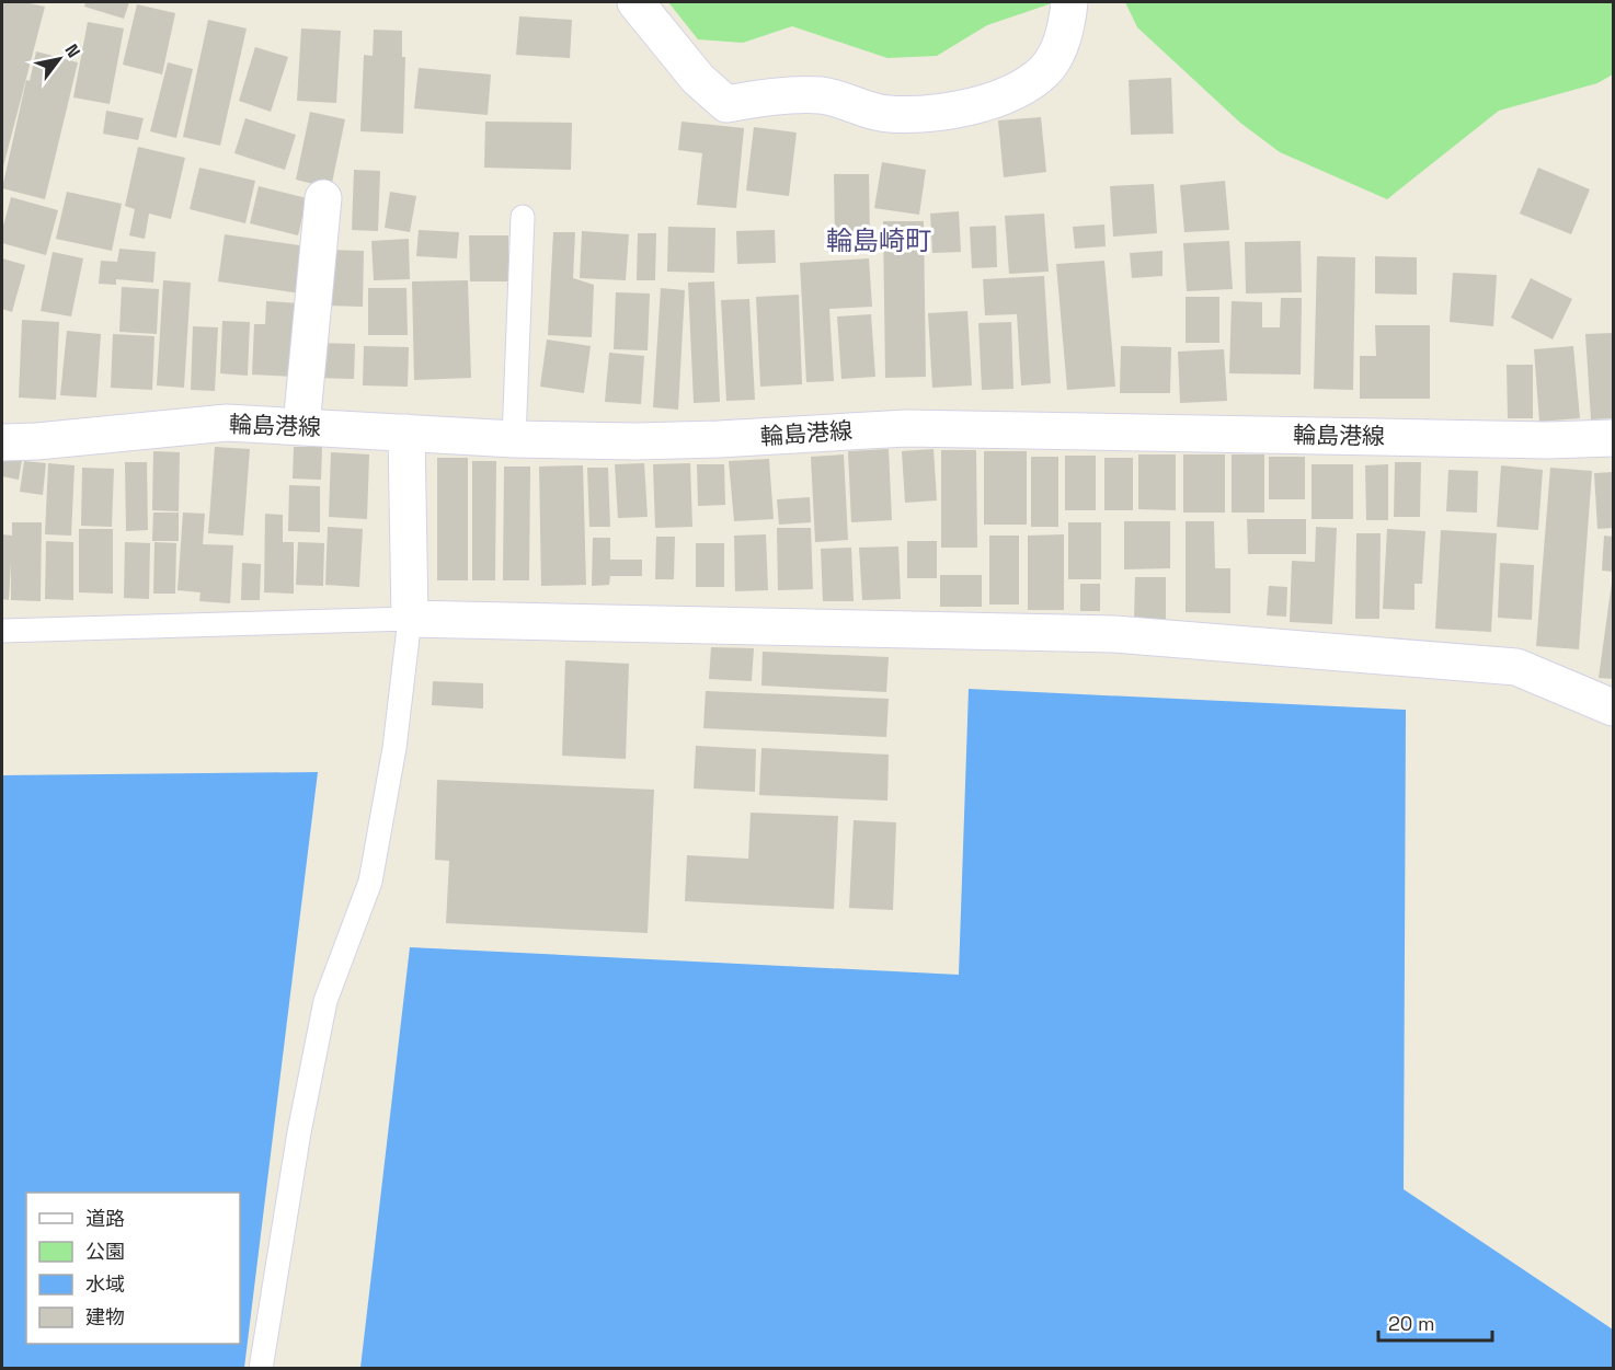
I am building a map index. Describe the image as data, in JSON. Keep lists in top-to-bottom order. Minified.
{"streets":{"street":["輪島港線"]},"districts":["輪島崎町"],"legend":["道路","公園","水域","建物"],"scale_bar":"20 m","north":"top right"}
